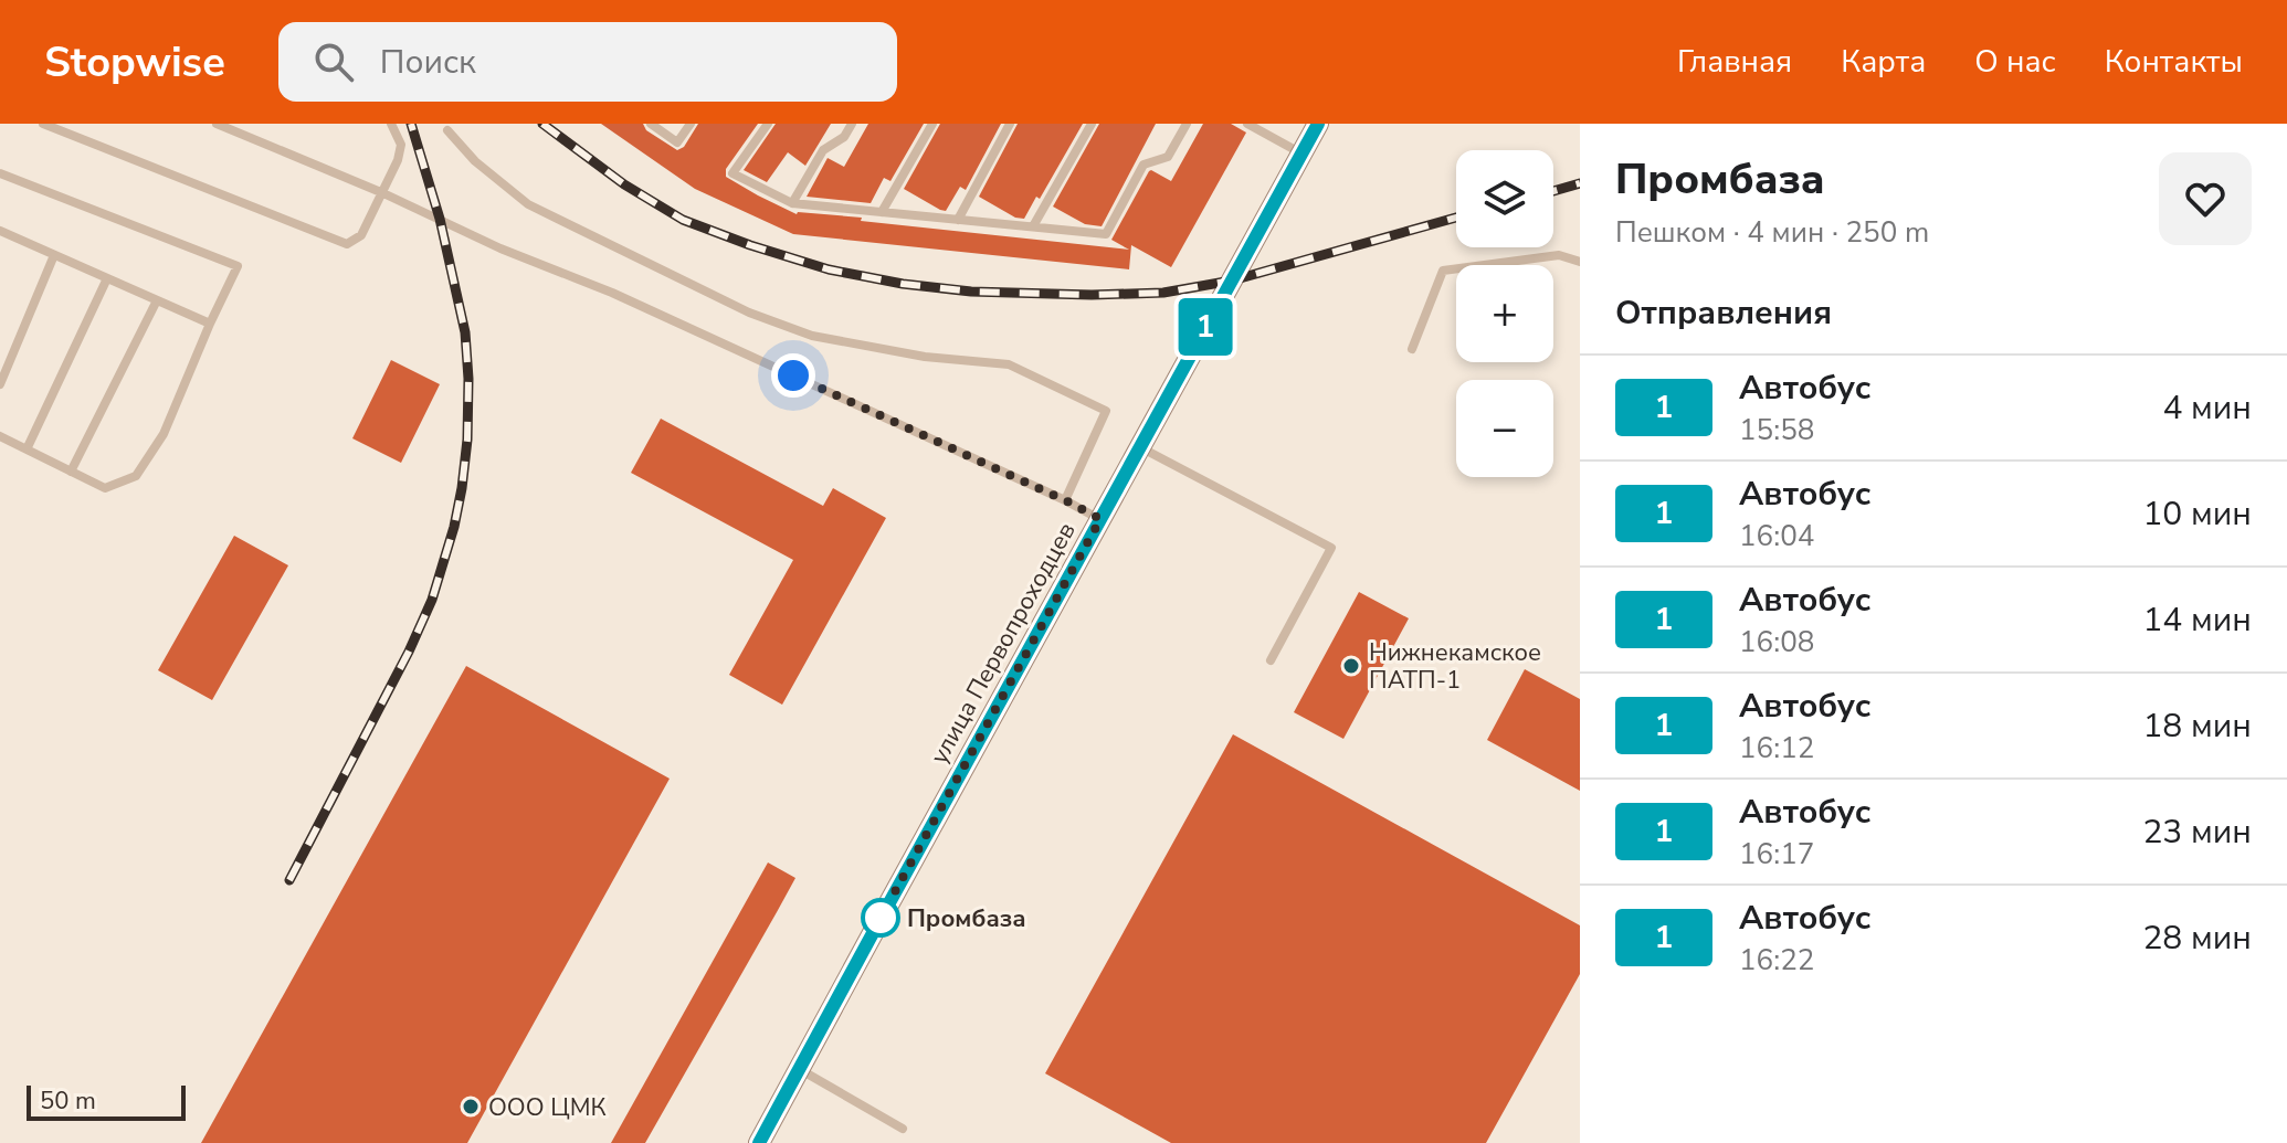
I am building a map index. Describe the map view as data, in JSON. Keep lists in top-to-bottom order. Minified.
{"streets":{"street":["улица Первопроходцев"]},"places":["Нижнекамское ПАТП-1","Промбаза","ООО ЦМК"],"lines":["bus line 1"],"scale_bar":"50 m","page":{"header":"Stopwise","search":"Поиск","nav":["Главная","Карта","О нас","Контакты"],"on_map":"1","heading":[["Промбаза","Пешком · 4 мин · 250 m"],"Отправления"],"map_buttons":["+","−"],"list":[{"mark":"1","name":"Автобус","note":"15:58","value":"4 мин"},{"mark":"1","name":"Автобус","note":"16:04","value":"10 мин"},{"mark":"1","name":"Автобус","note":"16:08","value":"14 мин"},{"mark":"1","name":"Автобус","note":"16:12","value":"18 мин"},{"mark":"1","name":"Автобус","note":"16:17","value":"23 мин"},{"mark":"1","name":"Автобус","note":"16:22","value":"28 мин"}],"scale":"50 m"}}
